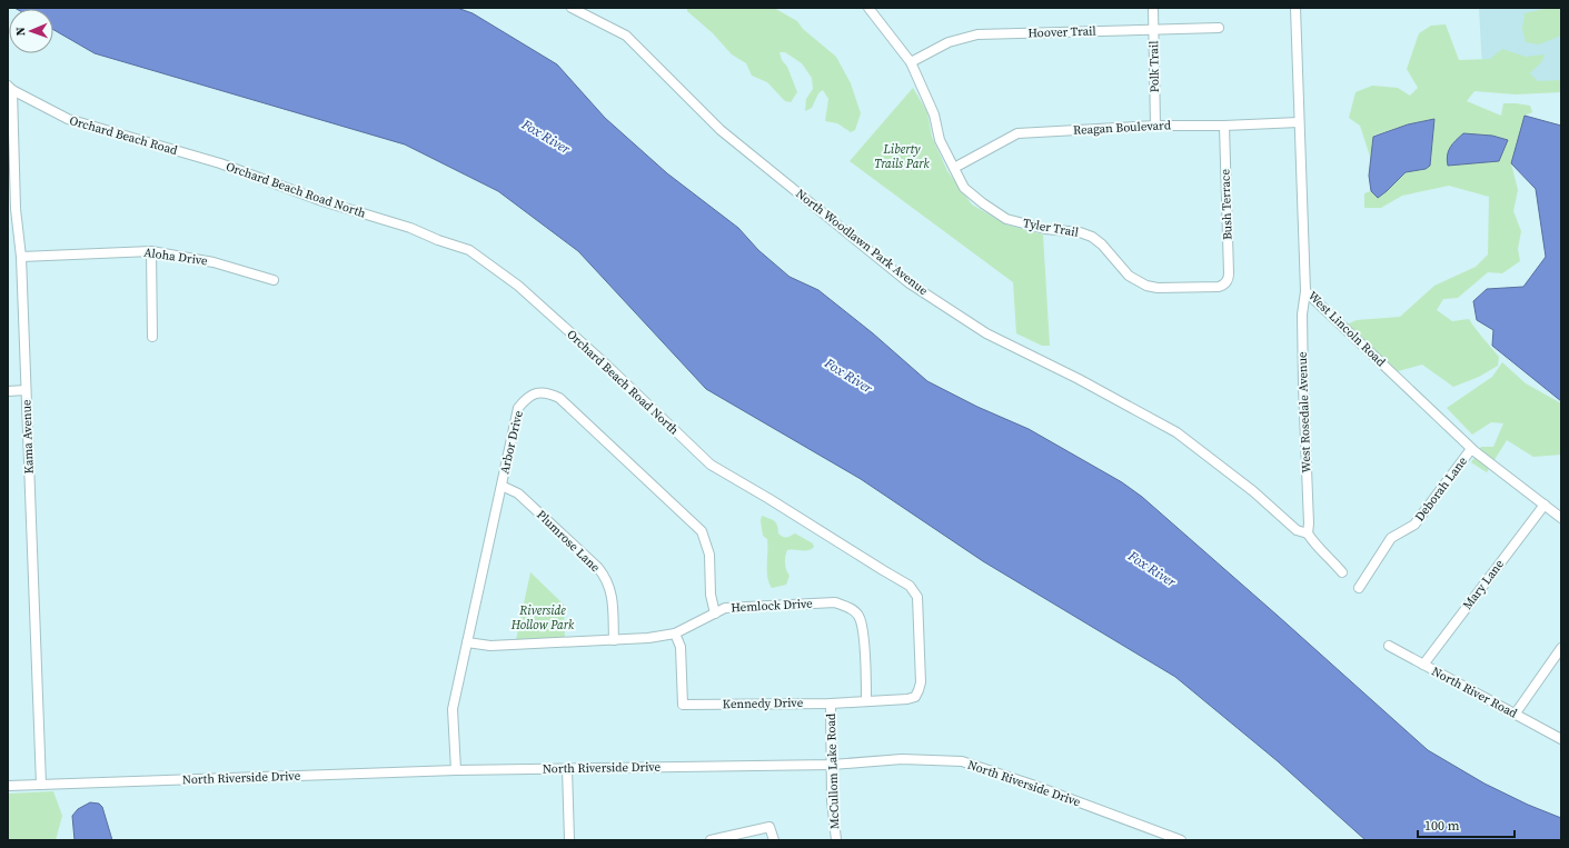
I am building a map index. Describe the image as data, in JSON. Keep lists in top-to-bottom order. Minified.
{"streets":{"street":["Hoover Trail","Polk Trail","Reagan Boulevard","Orchard Beach Road","Orchard Beach Road North","Bush Terrace","Tyler Trail","North Woodlawn Park Avenue","Aloha Drive","West Lincoln Road","West Rosedale Avenue","Kama Avenue","Arbor Drive","Deborah Lane","Plumrose Lane","Mary Lane","Hemlock Drive","North River Road","Kennedy Drive","North Riverside Drive","McCullom Lake Road"]},"crossings":[["Hoover Trail","Polk Trail"],["Hoover Trail","Tyler Trail"],["Polk Trail","Reagan Boulevard"],["Reagan Boulevard","Bush Terrace"],["Reagan Boulevard","Tyler Trail"],["Reagan Boulevard","West Lincoln Road"],["Orchard Beach Road","Orchard Beach Road North"],["Orchard Beach Road","Kama Avenue"],["Orchard Beach Road North","Kennedy Drive"],["Bush Terrace","Tyler Trail"],["North Woodlawn Park Avenue","West Rosedale Avenue"],["Aloha Drive","Kama Avenue"],["West Lincoln Road","West Rosedale Avenue"],["West Lincoln Road","Deborah Lane"],["West Lincoln Road","Mary Lane"],["Kama Avenue","North Riverside Drive"],["Arbor Drive","Plumrose Lane"],["Arbor Drive","Hemlock Drive"],["Arbor Drive","North Riverside Drive"],["Plumrose Lane","Hemlock Drive"],["Mary Lane","North River Road"],["Hemlock Drive","Kennedy Drive"],["Kennedy Drive","McCullom Lake Road"],["North Riverside Drive","McCullom Lake Road"]],"water":["Fox River"],"parks":["Liberty Trails Park","Riverside Hollow Park"],"scale_bar":"100 m","north":"left"}
